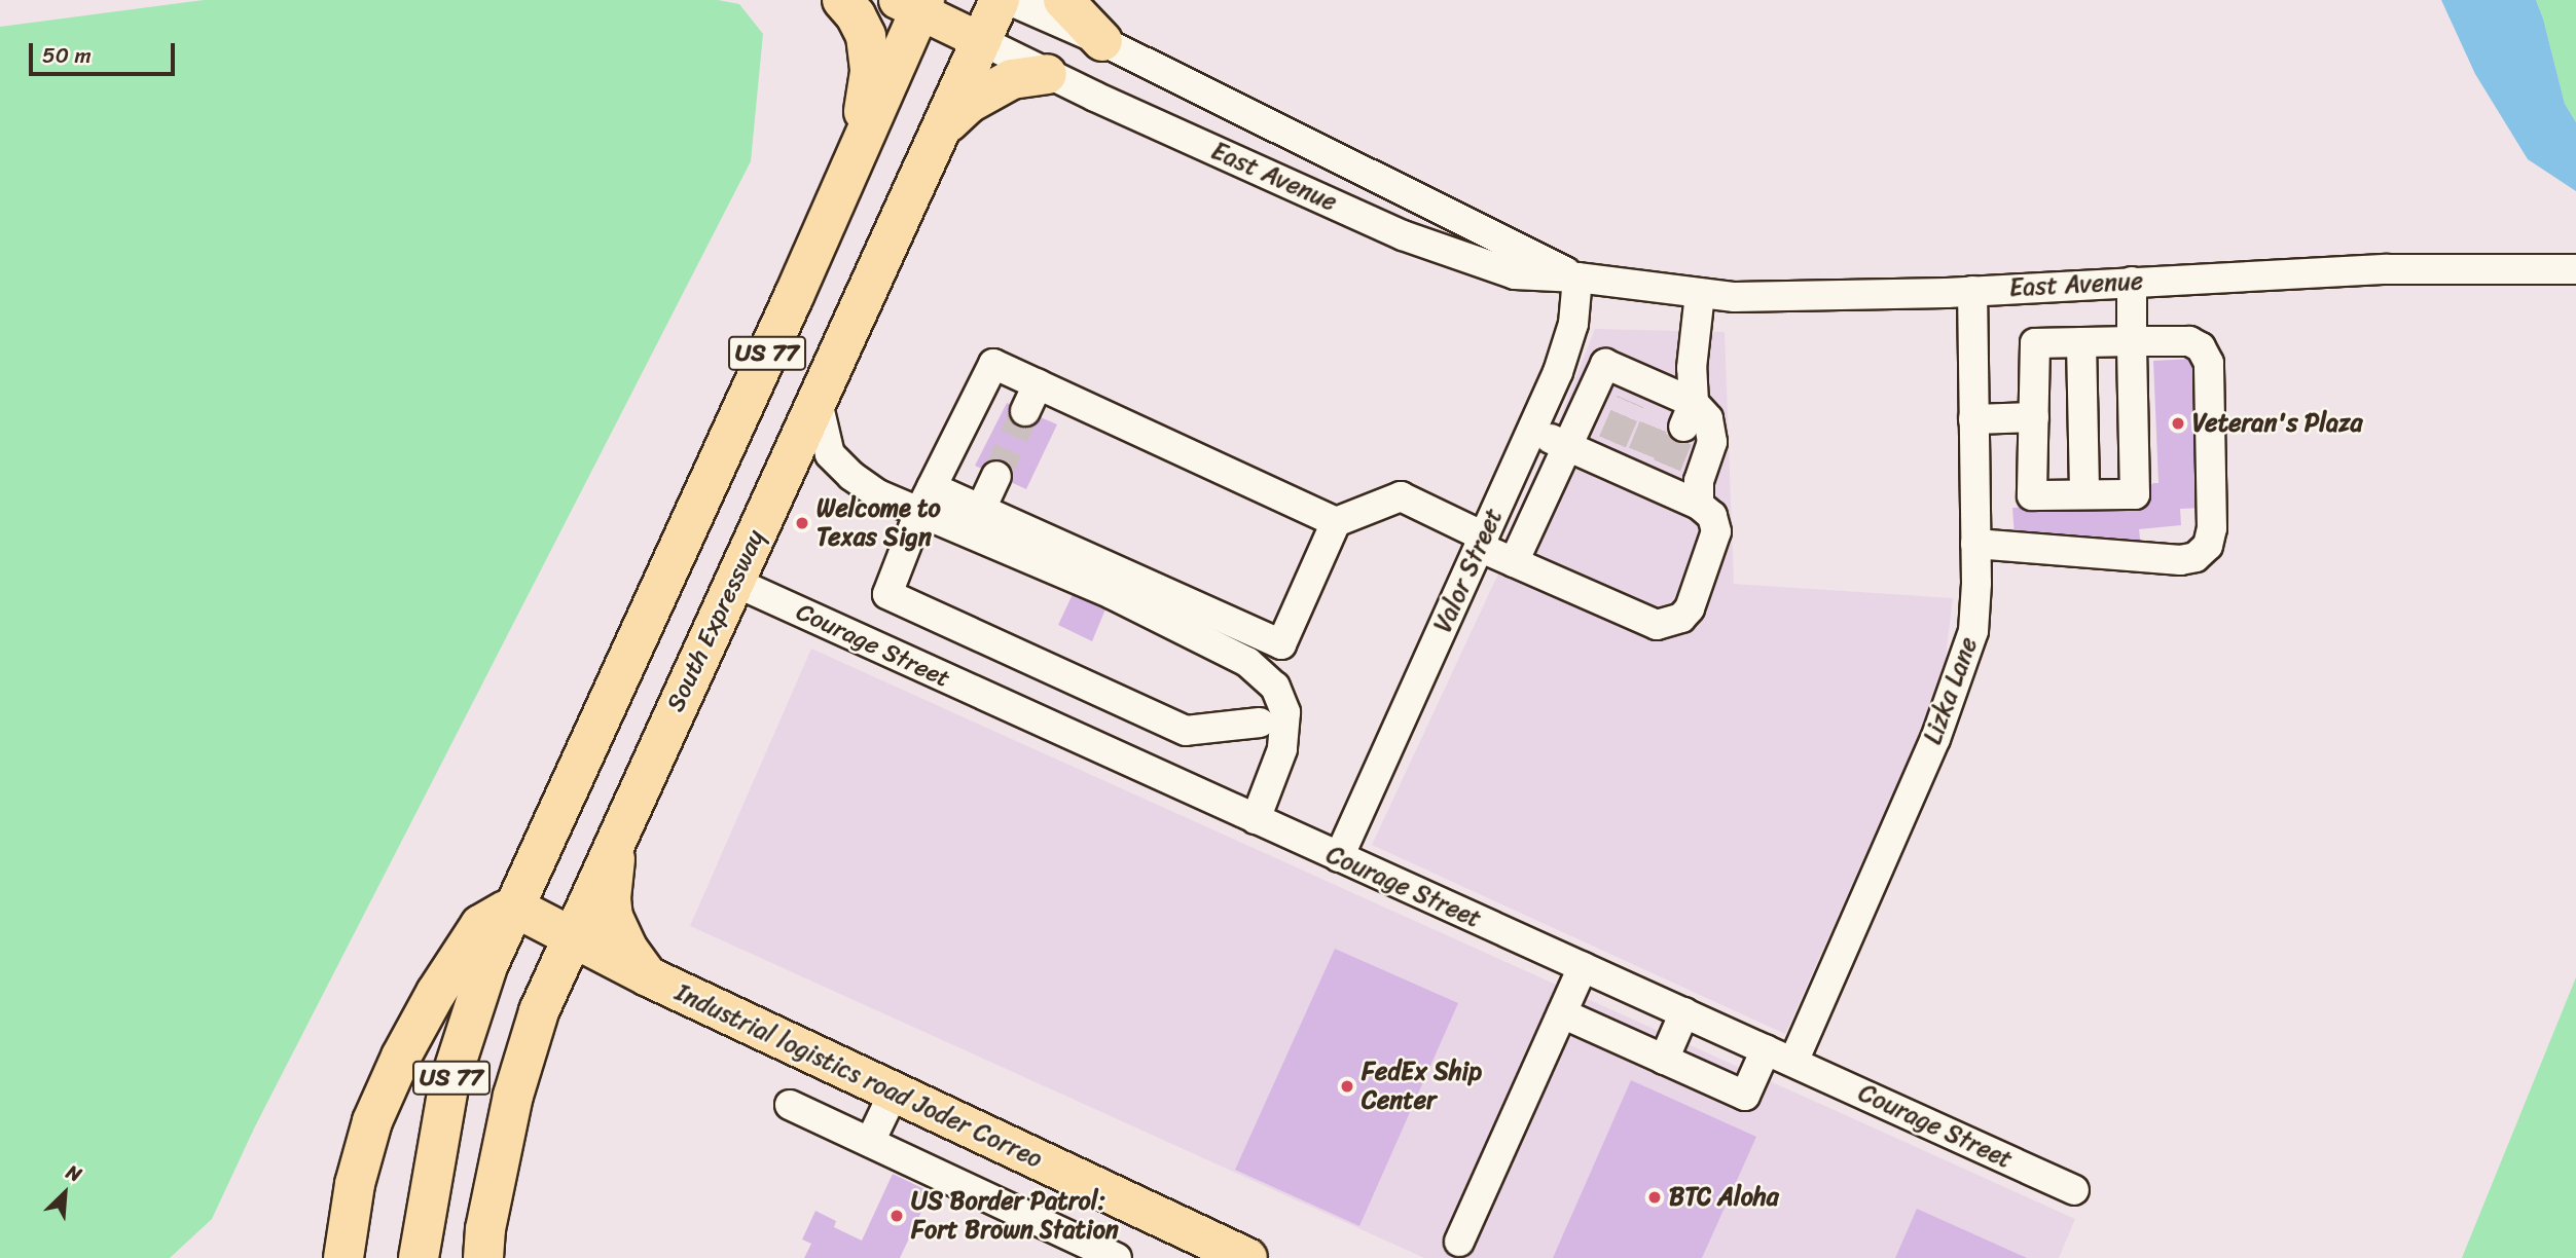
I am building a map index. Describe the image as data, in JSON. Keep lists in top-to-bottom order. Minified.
{"streets":{"highway":["US 77","South Expressway","Industrial logistics road Joder Correo"],"street":["East Avenue","Valor Street","Courage Street","Lizka Lane"]},"crossings":[["East Avenue","Valor Street"],["East Avenue","South Expressway"],["East Avenue","Lizka Lane"],["US 77","Industrial logistics road Joder Correo"],["Valor Street","Courage Street"],["South Expressway","Courage Street"],["South Expressway","Industrial logistics road Joder Correo"],["Courage Street","Lizka Lane"]],"places":["Veteran's Plaza","Welcome to Texas Sign","FedEx Ship Center","BTC Aloha","US Border Patrol: Fort Brown Station"],"scale_bar":"50 m","north":"top right"}
